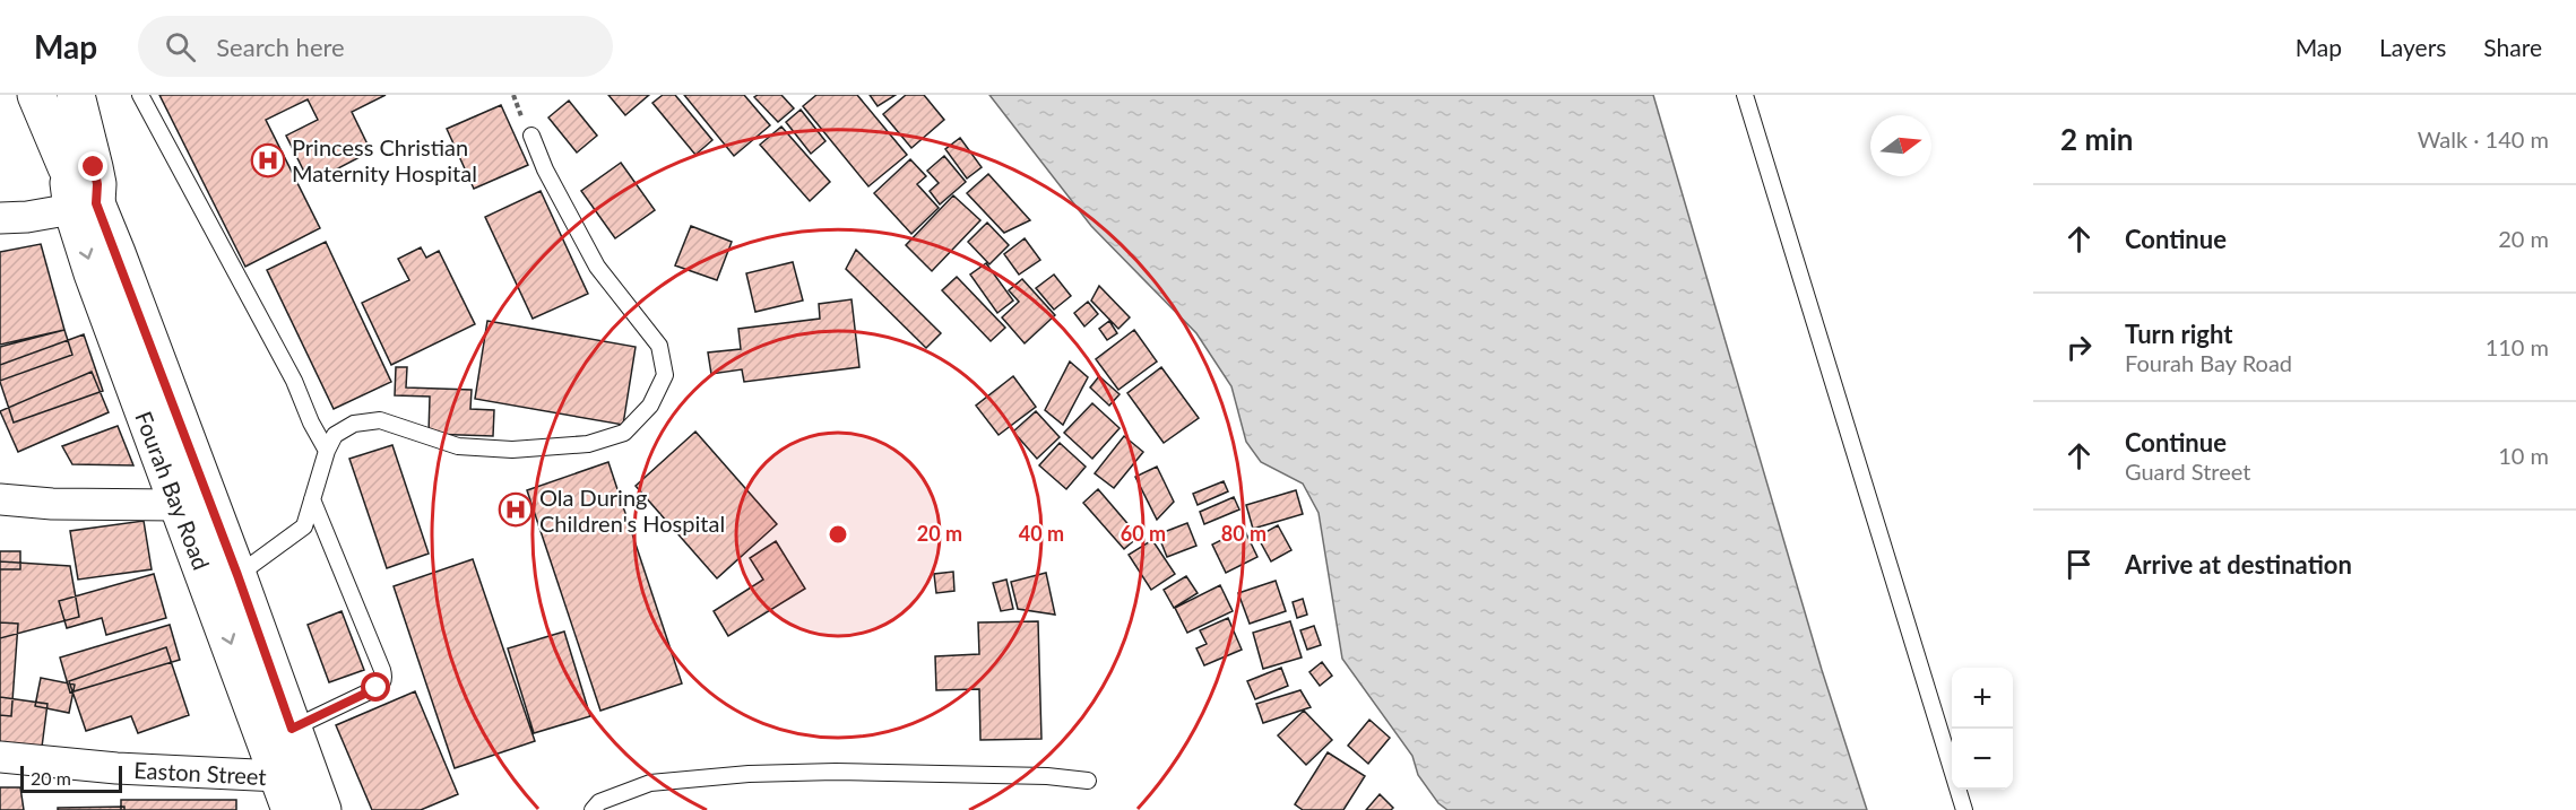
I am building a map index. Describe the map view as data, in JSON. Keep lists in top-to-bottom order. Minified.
{"streets":{"main road":["Fourah Bay Road"],"street":["Easton Street"]},"crossings":[["Fourah Bay Road","Easton Street"]],"places":{"hospital":["Princess Christian Maternity Hospital","Ola During Children's Hospital"]},"scale_bar":"20 m","north":"right","page":{"header":"Map","search":"Search here","nav":["Map","Layers","Share"],"heading":["2 min","Walk · 140 m"],"list":[["Continue","20 m"],["Turn right","Fourah Bay Road","110 m"],["Continue","Guard Street","10 m"],"Arrive at destination"],"map_buttons":["+","−"],"scale":"20 m"},"rings":["20 m","40 m","60 m","80 m"]}
